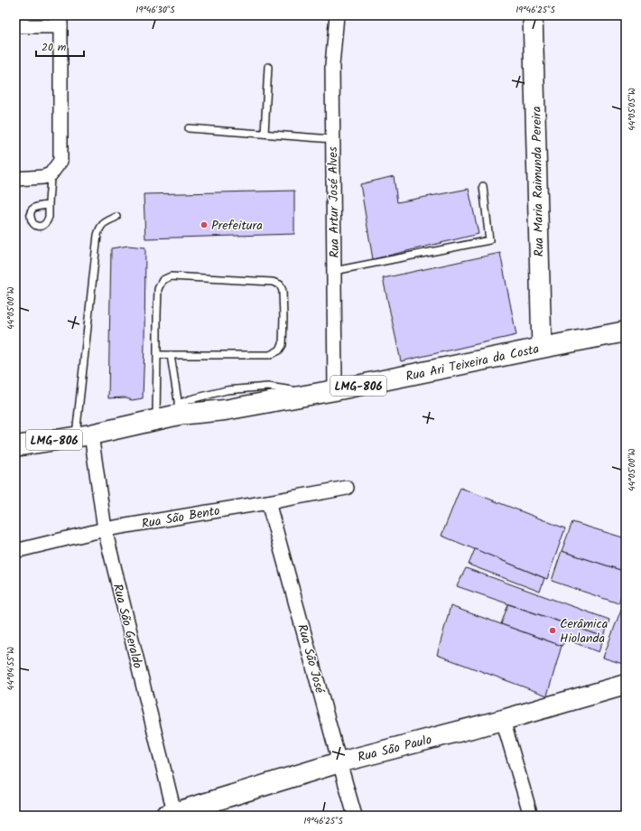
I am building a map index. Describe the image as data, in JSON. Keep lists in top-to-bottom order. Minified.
{"streets":{"highway":["Rua Ari Teixeira da Costa","LMG-806","Rua São Paulo"],"street":["Rua Maria Raimunda Pereira","Rua Artur José Alves","Rua São Bento","Rua São Geraldo","Rua São José"]},"crossings":[["Rua Maria Raimunda Pereira","Rua Ari Teixeira da Costa"],["Rua Artur José Alves","Rua Ari Teixeira da Costa"],["Rua Ari Teixeira da Costa","Rua São Geraldo"],["Rua São Bento","Rua São Geraldo"],["Rua São Bento","Rua São José"],["Rua São Geraldo","Rua São Paulo"],["Rua São José","Rua São Paulo"]],"places":["Prefeitura","Cerâmica Hiolanda"],"scale_bar":"20 m","coordinates":["19°46'30\"S","19°46'25\"S","44°05'05\"W","44°05'00\"W","44°04'55\"W"]}
